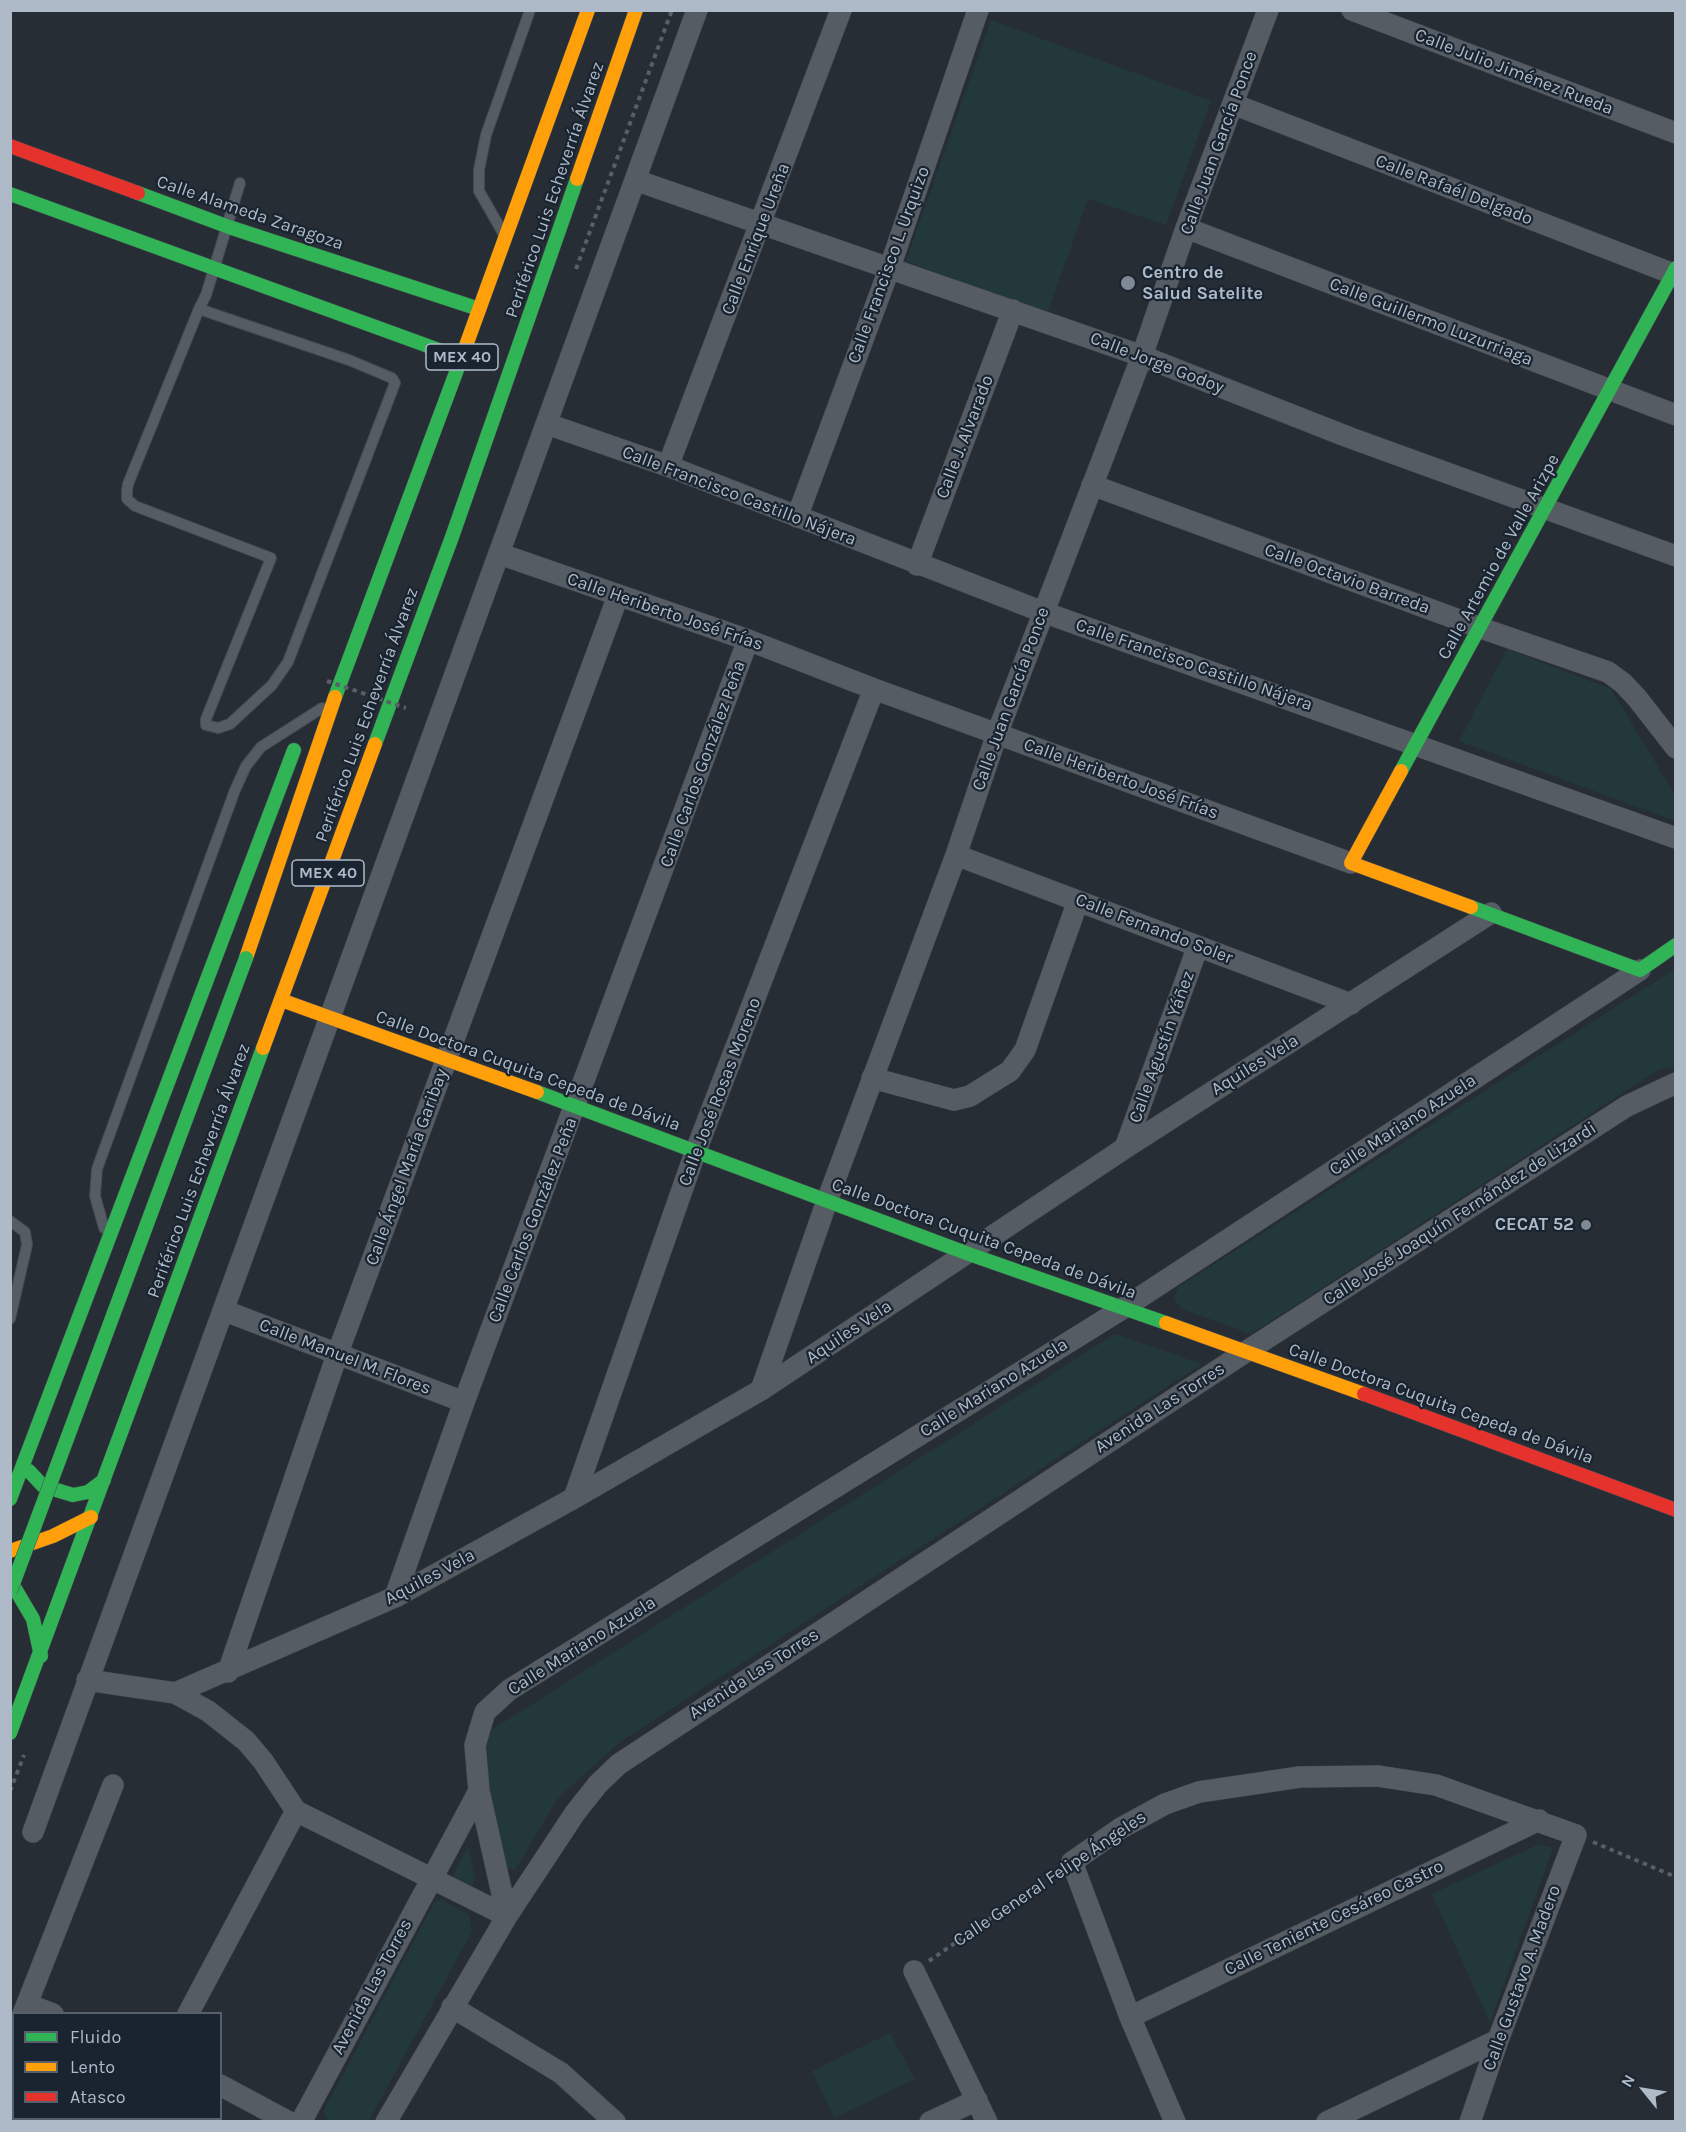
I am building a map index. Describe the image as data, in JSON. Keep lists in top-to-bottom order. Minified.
{"streets":{"main road":["Periférico Luis Echeverría Álvarez","Calle Alameda Zaragoza","MEX 40","Calle Artemio de Valle Arizpe","Calle Heriberto José Frías","Calle Doctora Cuquita Cepeda de Dávila","Calle Mariano Azuela"],"street":["Calle Julio Jiménez Rueda","Calle Juan García Ponce","Calle Rafaél Delgado","Calle Enrique Ureña","Calle Francisco L. Urquizo","Calle Guillermo Luzurriaga","Calle Jorge Godoy","Calle J. Alvarado","Calle Francisco Castillo Nájera","Calle Octavio Barreda","Calle Carlos González Peña","Calle Fernando Soler","Calle Agustín Yáñez","Aquiles Vela","Calle José Rosas Moreno","Calle Ángel María Garibay","Calle José Joaquín Fernández de Lizardi","Calle Manuel M. Flores","Avenida Las Torres","Calle General Felipe Ángeles","Calle Teniente Cesáreo Castro","Calle Gustavo A. Madero"]},"crossings":[["Calle Juan García Ponce","Calle Rafaél Delgado"],["Calle Juan García Ponce","Calle Guillermo Luzurriaga"],["Calle Juan García Ponce","Calle Jorge Godoy"],["Calle Juan García Ponce","Calle Francisco Castillo Nájera"],["Calle Juan García Ponce","Calle Octavio Barreda"],["Calle Juan García Ponce","Calle Heriberto José Frías"],["Calle Juan García Ponce","Calle Fernando Soler"],["Calle Juan García Ponce","Aquiles Vela"],["Calle Juan García Ponce","Calle Doctora Cuquita Cepeda de Dávila"],["Periférico Luis Echeverría Álvarez","Calle Alameda Zaragoza"],["Periférico Luis Echeverría Álvarez","Calle Doctora Cuquita Cepeda de Dávila"],["Calle Rafaél Delgado","Calle Artemio de Valle Arizpe"],["Calle Enrique Ureña","Calle Jorge Godoy"],["Calle Enrique Ureña","Calle Francisco Castillo Nájera"],["Calle Francisco L. Urquizo","Calle Jorge Godoy"],["Calle Francisco L. Urquizo","Calle Francisco Castillo Nájera"],["Calle Guillermo Luzurriaga","Calle Artemio de Valle Arizpe"],["Calle Jorge Godoy","Calle J. Alvarado"],["Calle Jorge Godoy","Calle Artemio de Valle Arizpe"],["Calle J. Alvarado","Calle Francisco Castillo Nájera"],["Calle Francisco Castillo Nájera","Calle Artemio de Valle Arizpe"],["Calle Artemio de Valle Arizpe","Calle Octavio Barreda"],["Calle Artemio de Valle Arizpe","Calle Heriberto José Frías"],["Calle Heriberto José Frías","Calle Carlos González Peña"],["Calle Heriberto José Frías","Aquiles Vela"],["Calle Heriberto José Frías","Calle José Rosas Moreno"],["Calle Heriberto José Frías","Calle Mariano Azuela"],["Calle Heriberto José Frías","Calle Ángel María Garibay"],["Calle Carlos González Peña","Aquiles Vela"],["Calle Carlos González Peña","Calle Doctora Cuquita Cepeda de Dávila"],["Calle Carlos González Peña","Calle Manuel M. Flores"],["Calle Fernando Soler","Calle Agustín Yáñez"],["Calle Fernando Soler","Aquiles Vela"],["Calle Agustín Yáñez","Aquiles Vela"],["Aquiles Vela","Calle Doctora Cuquita Cepeda de Dávila"],["Aquiles Vela","Calle José Rosas Moreno"],["Aquiles Vela","Calle Ángel María Garibay"],["Calle Doctora Cuquita Cepeda de Dávila","Calle José Rosas Moreno"],["Calle Doctora Cuquita Cepeda de Dávila","Calle Mariano Azuela"],["Calle Doctora Cuquita Cepeda de Dávila","Calle Ángel María Garibay"],["Calle Doctora Cuquita Cepeda de Dávila","Calle José Joaquín Fernández de Lizardi"],["Calle Doctora Cuquita Cepeda de Dávila","Avenida Las Torres"],["Calle Mariano Azuela","Avenida Las Torres"],["Calle Ángel María Garibay","Calle Manuel M. Flores"],["Calle José Joaquín Fernández de Lizardi","Avenida Las Torres"],["Calle General Felipe Ángeles","Calle Teniente Cesáreo Castro"],["Calle General Felipe Ángeles","Calle Gustavo A. Madero"]],"places":["Centro de Salud Satelite","CECAT 52"],"legend":["Fluido","Lento","Atasco"],"north":"top left"}
